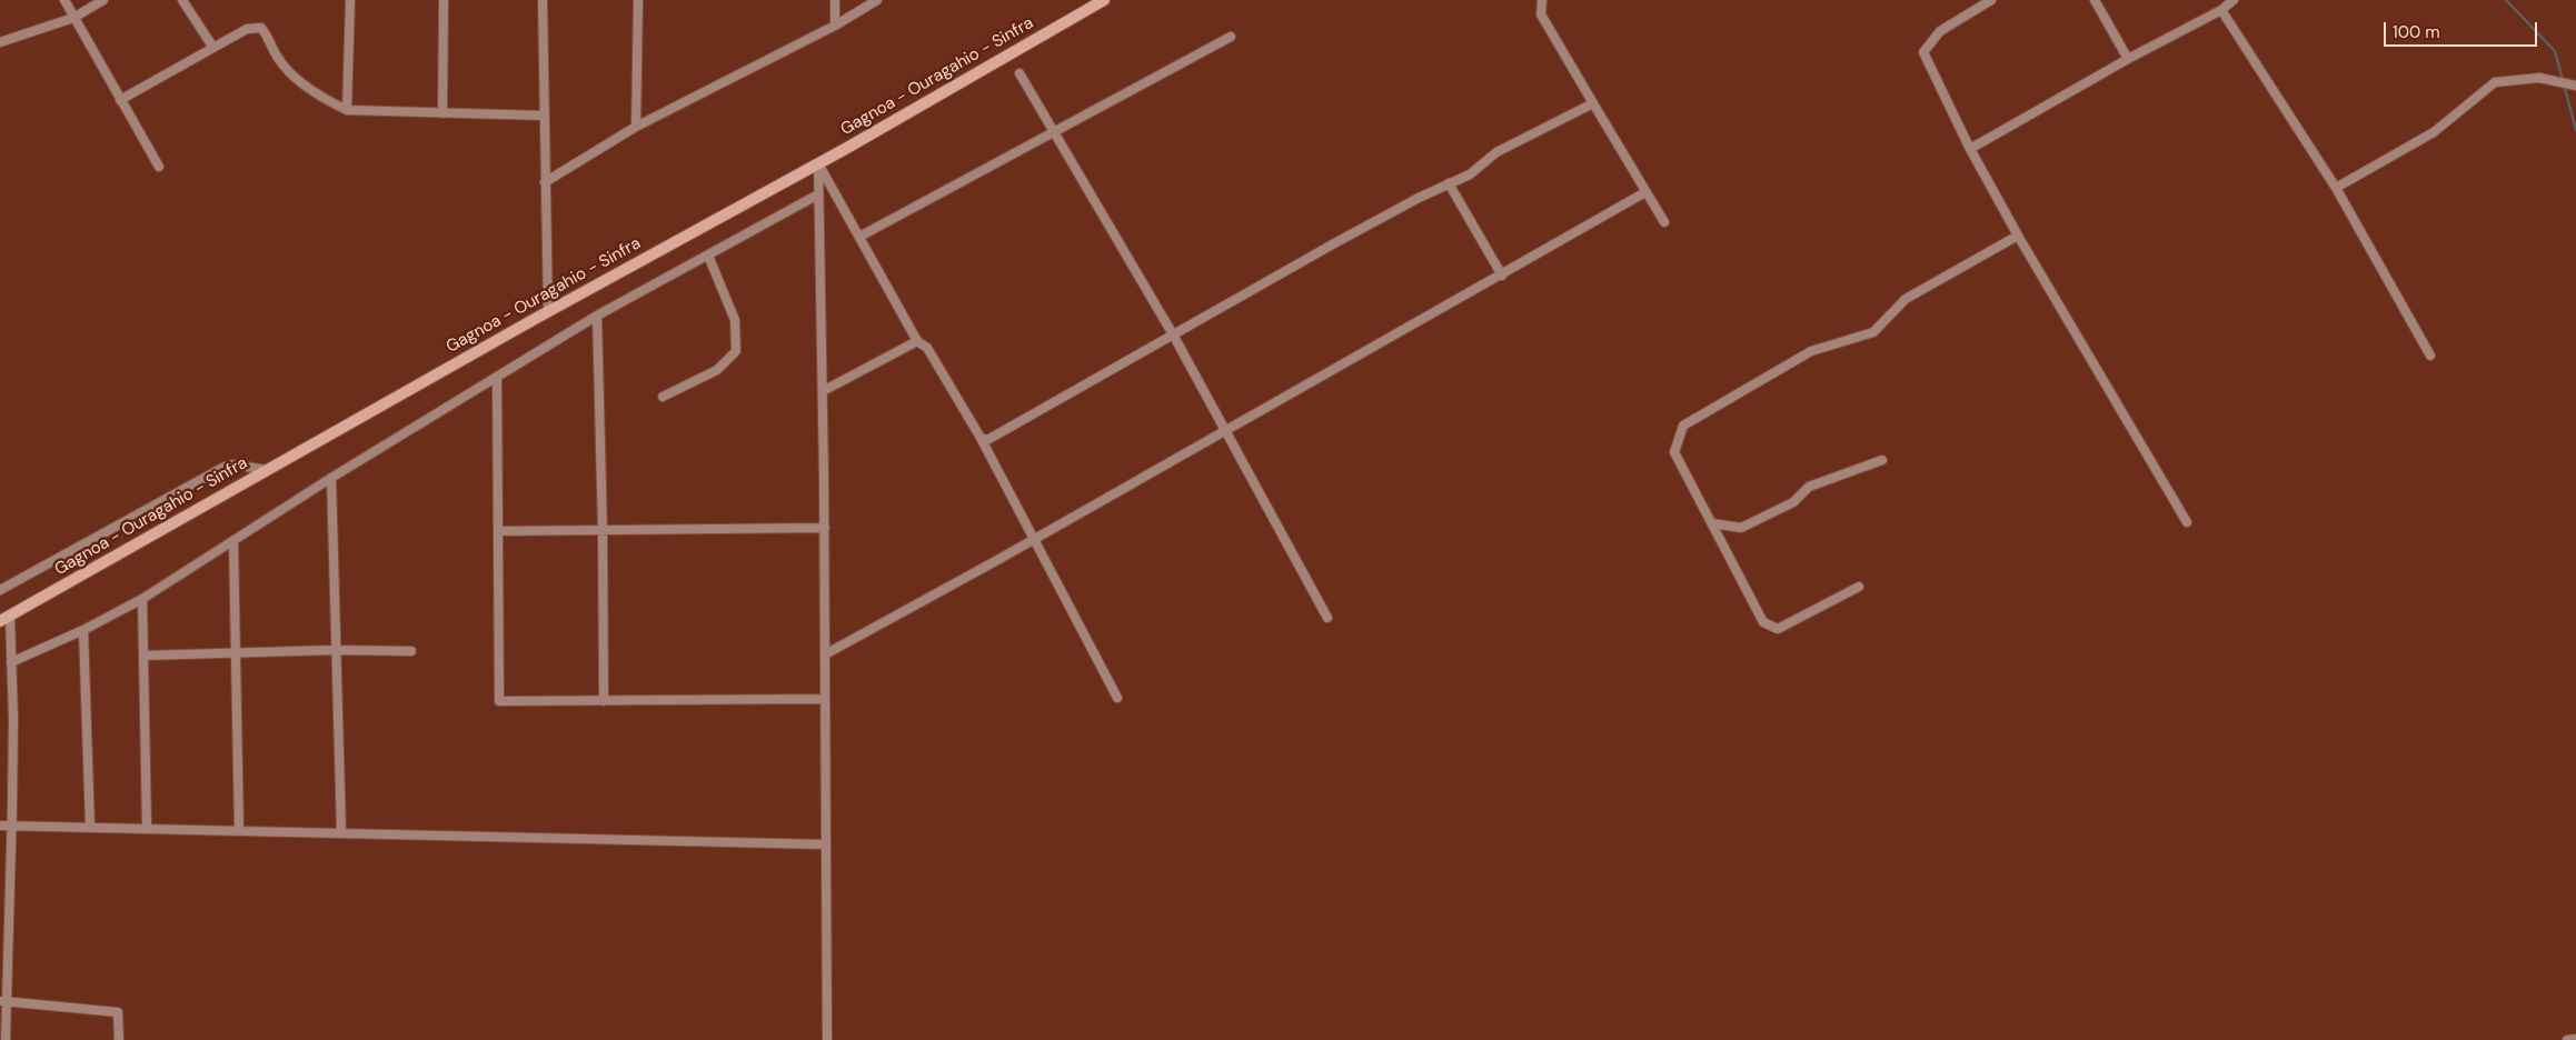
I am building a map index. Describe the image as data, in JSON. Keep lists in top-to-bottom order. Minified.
{"streets":{"main road":["Gagnoa - Ouragahio - Sinfra"]},"scale_bar":"100 m"}
